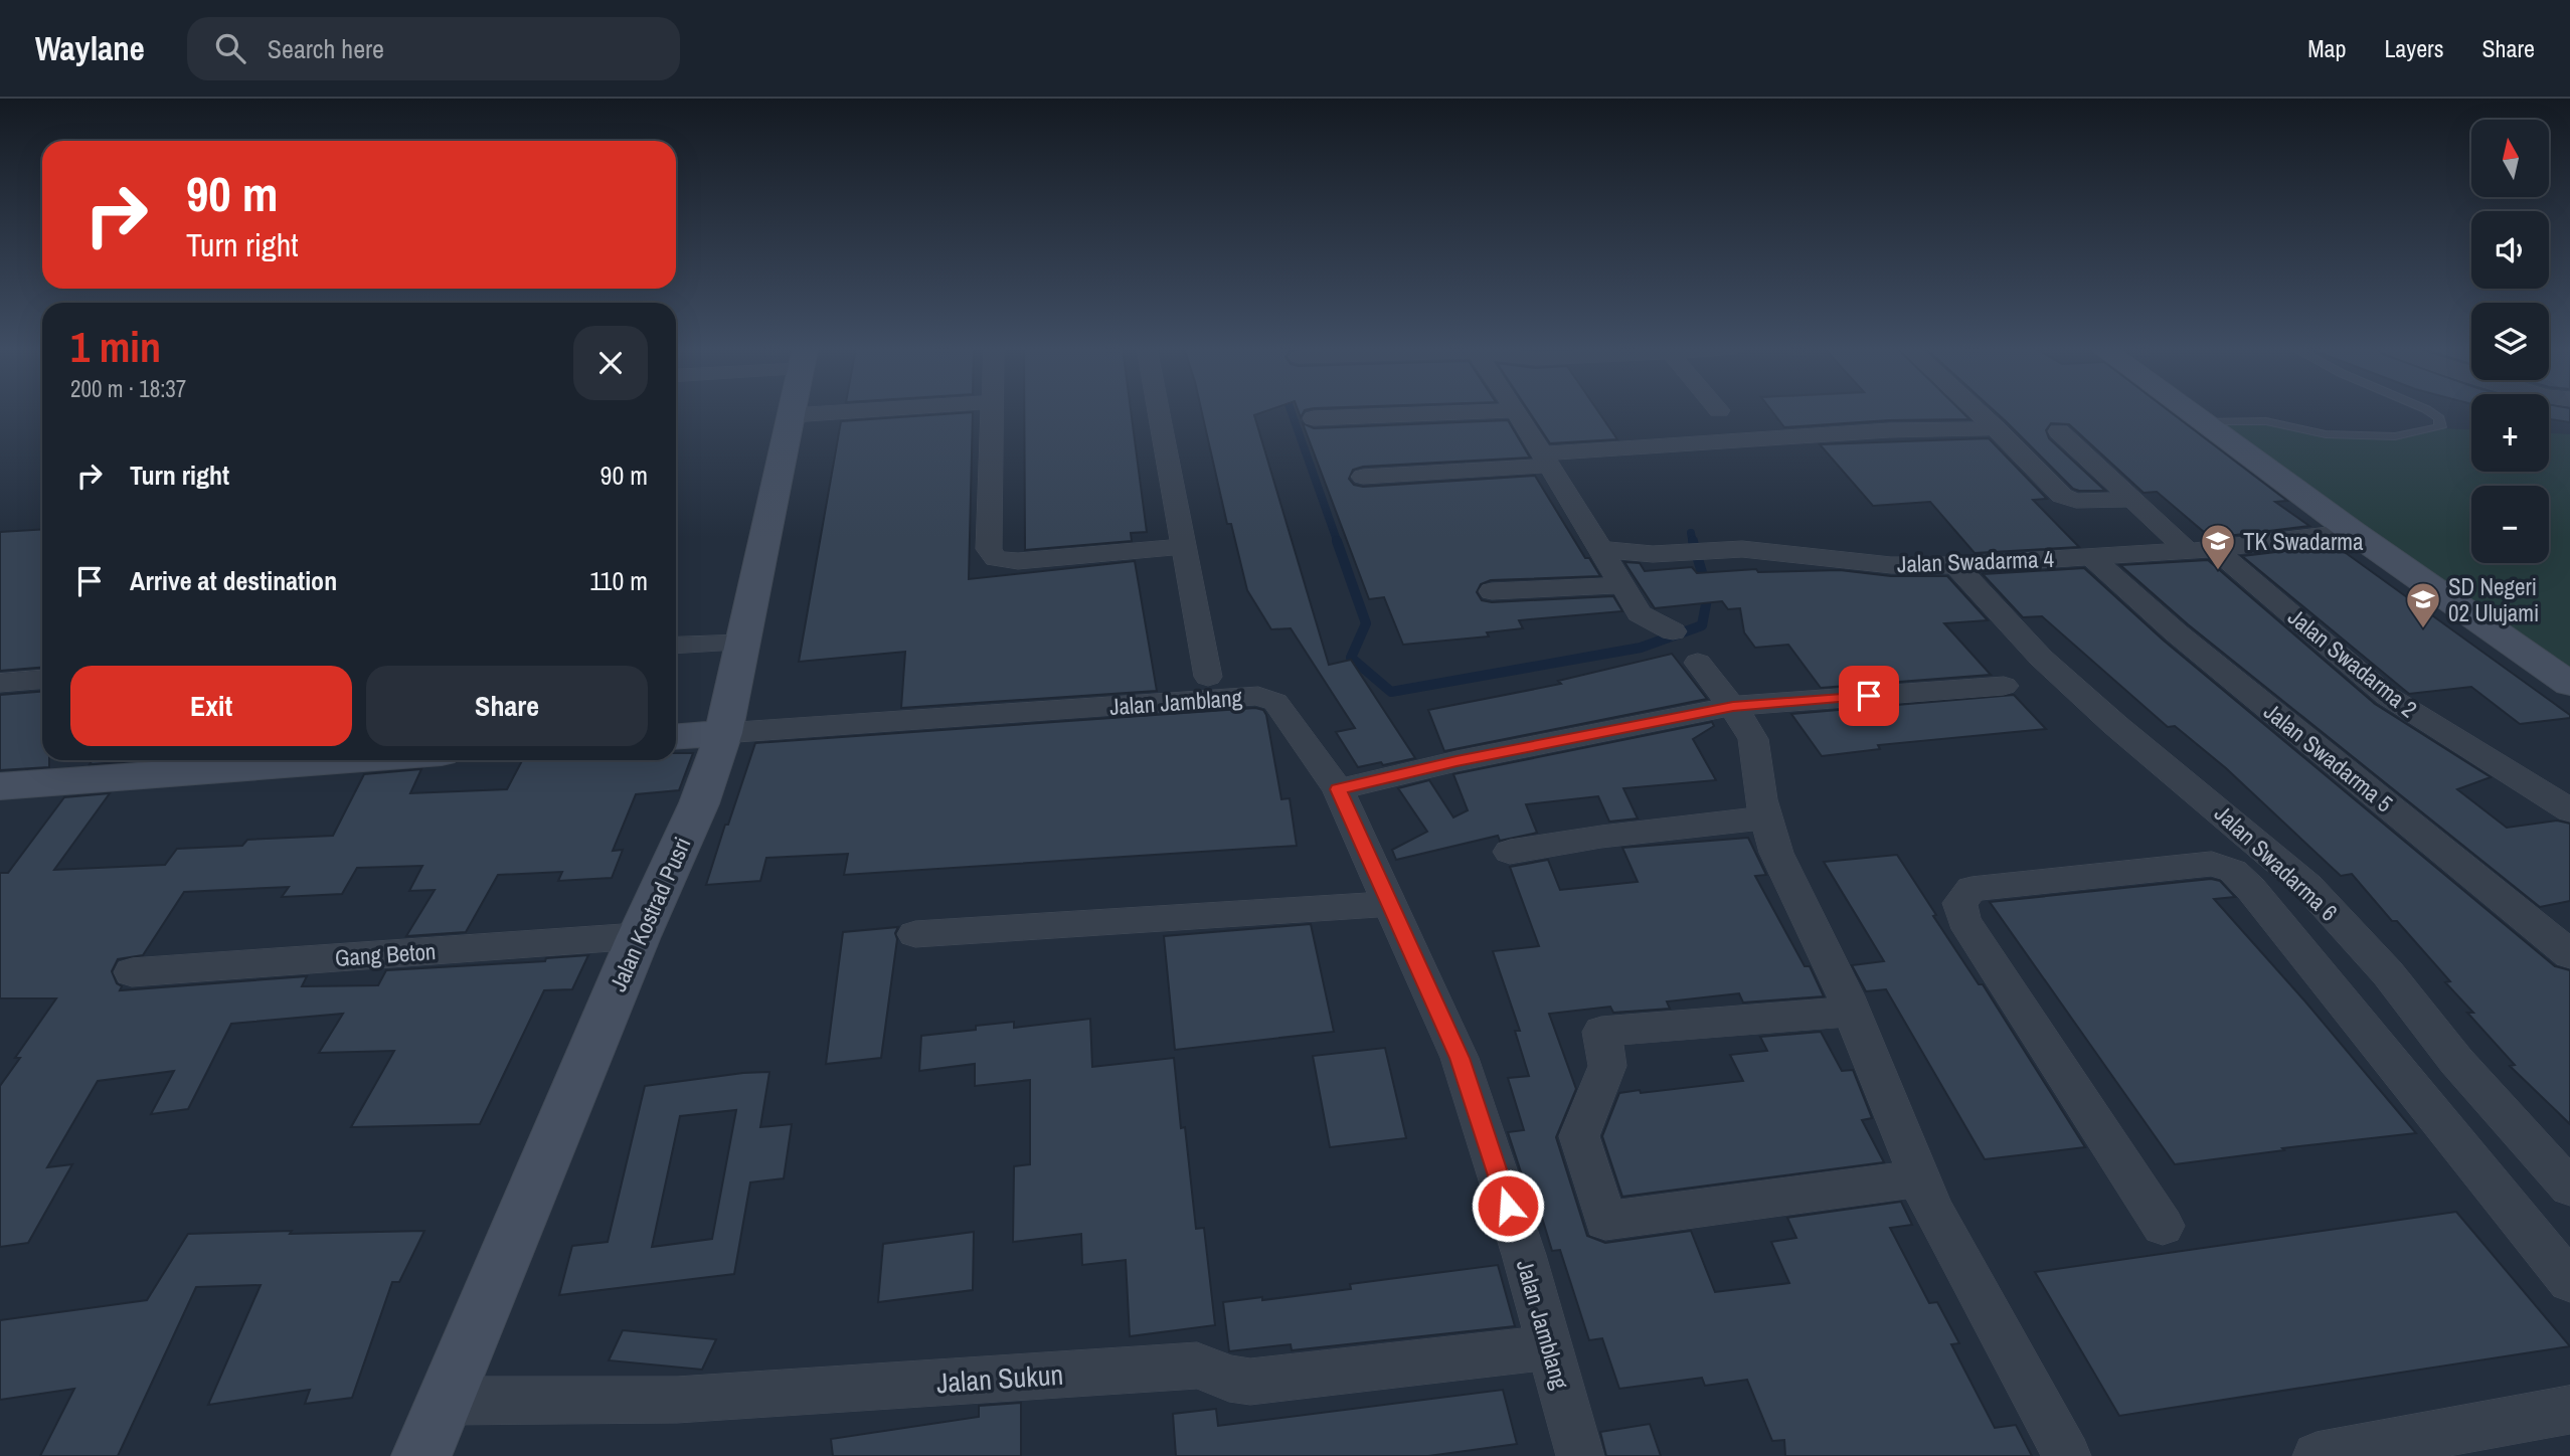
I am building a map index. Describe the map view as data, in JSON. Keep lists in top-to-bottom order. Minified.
{"streets":{"street":["Jalan Swadarma 4","Jalan Swadarma 2","Jalan Jamblang","Jalan Swadarma 5","Jalan Swadarma 6","Jalan Kostrad Pusri","Gang Beton","Jalan Sukun"]},"crossings":[["Jalan Swadarma 4","Jalan Swadarma 2"],["Jalan Swadarma 4","Jalan Swadarma 5"],["Jalan Swadarma 4","Jalan Swadarma 6"],["Jalan Jamblang","Jalan Kostrad Pusri"],["Jalan Jamblang","Jalan Sukun"],["Jalan Kostrad Pusri","Gang Beton"],["Jalan Kostrad Pusri","Jalan Sukun"]],"places":{"school or university":["TK Swadarma","SD Negeri 02 Ulujami"]},"north":"top","page":{"header":"Waylane","search":"Search here","nav":["Map","Layers","Share"],"map_buttons":["+","−"],"turn":["90 m","Turn right"],"heading":["1 min","200 m · 18:37"],"list":[{"name":"Turn right","value":"90 m"},{"name":"Arrive at destination","value":"110 m"}],"buttons":["Exit","Share"]}}
